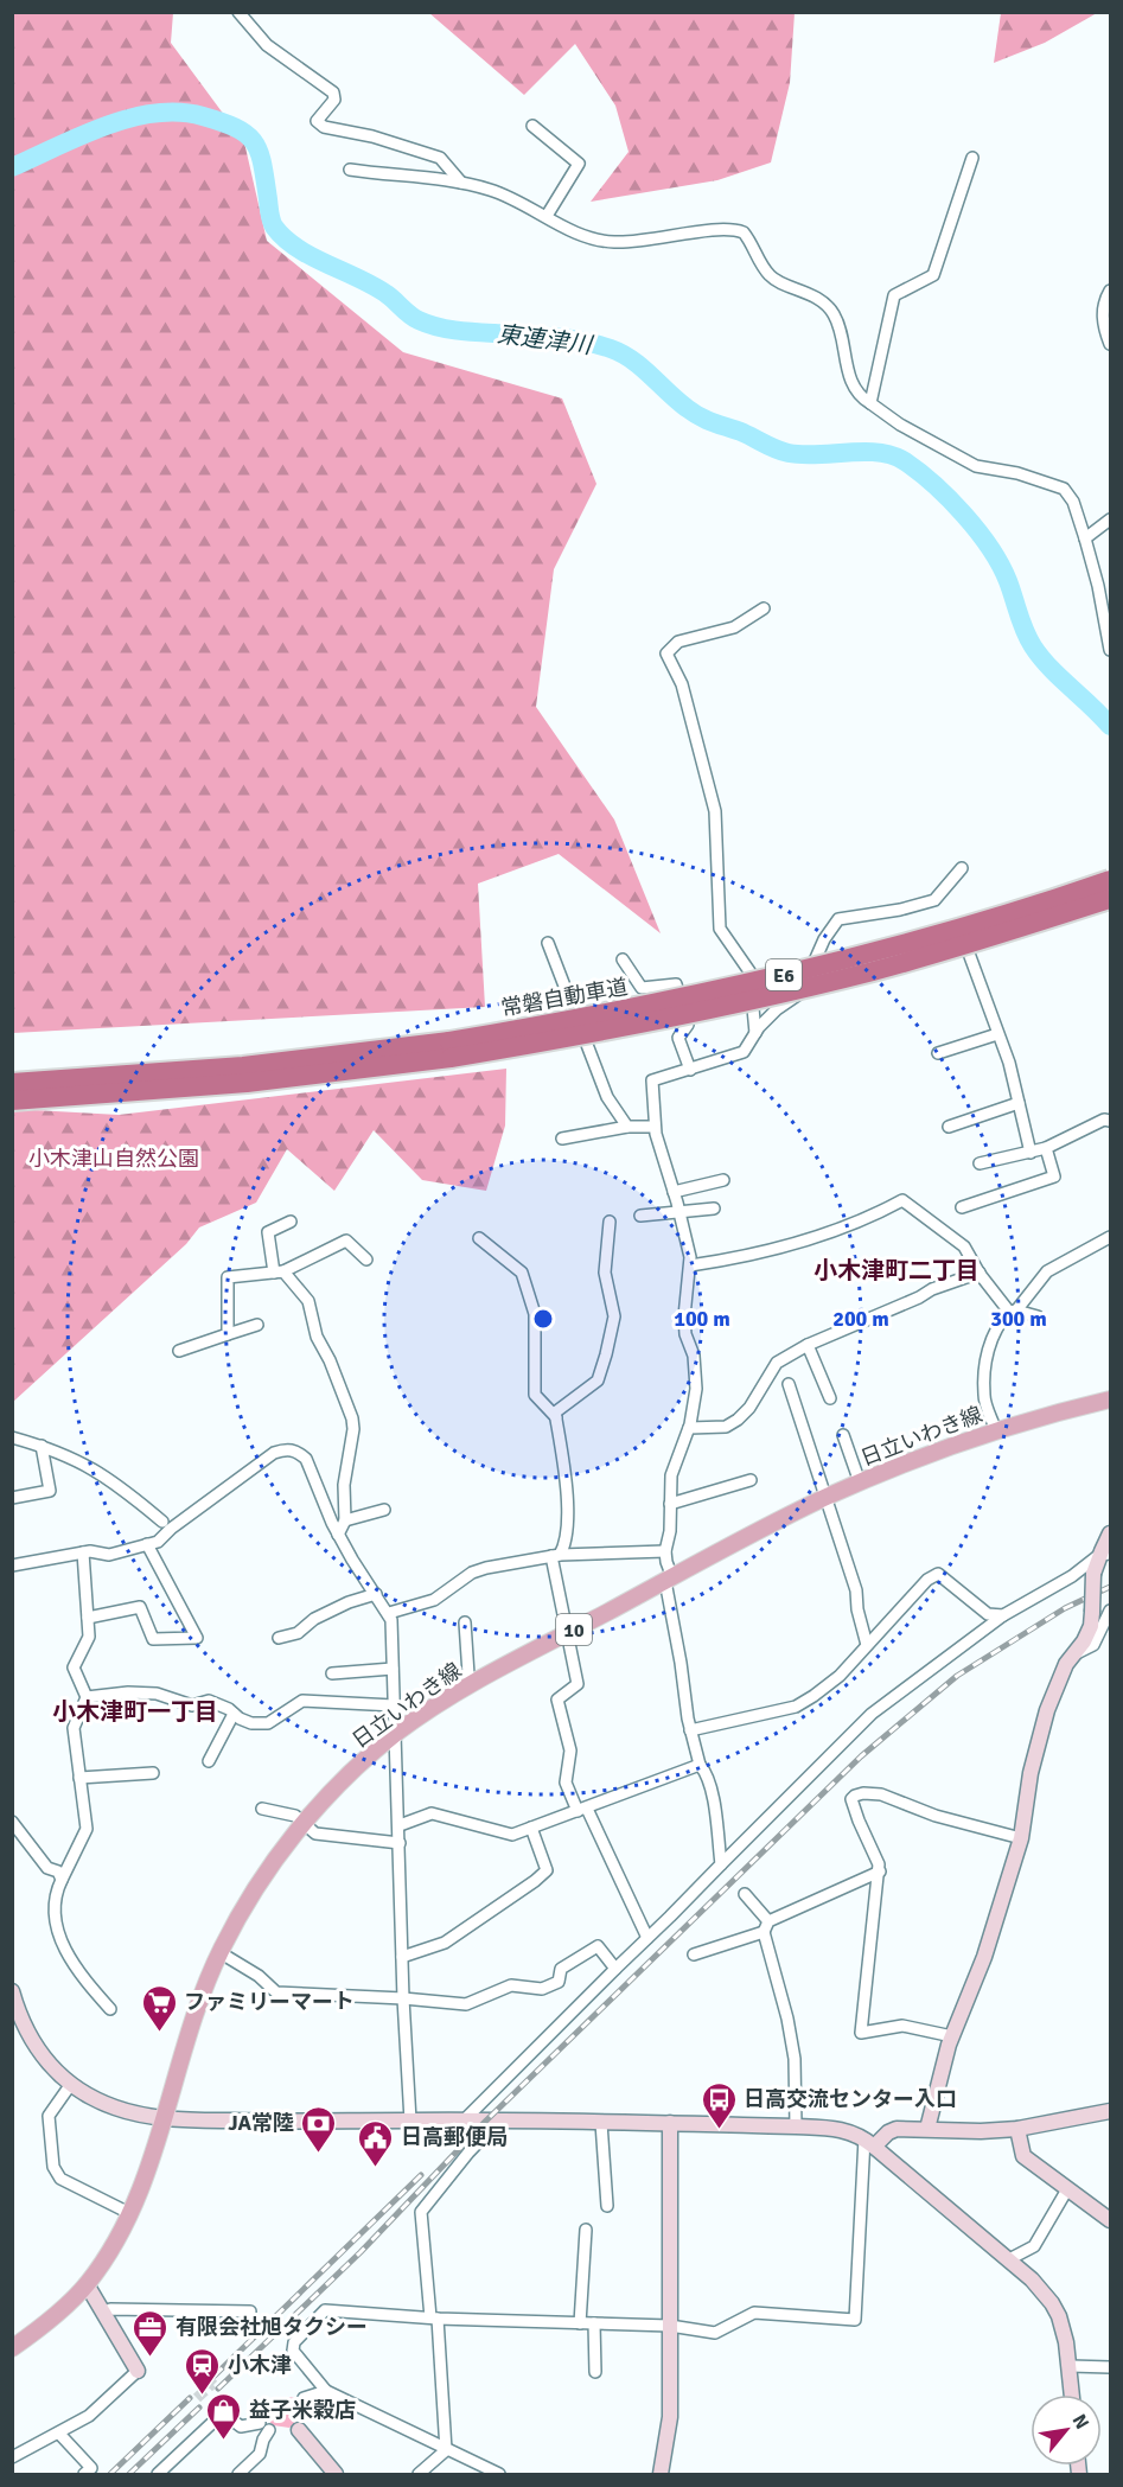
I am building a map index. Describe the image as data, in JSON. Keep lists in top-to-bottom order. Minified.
{"streets":{"highway":["E6","常磐自動車道"],"main road":["日立いわき線","10"]},"districts":["小木津町二丁目","小木津町一丁目"],"water":["東連津川"],"parks":["小木津山自然公園"],"places":{"supermarket":["ファミリーマート"],"bus stop":["日高交流センター入口"],"bank":["JA常陸"],"public building":["日高郵便局"],"office":["有限会社旭タクシー"],"station":["小木津"],"shop":["益子米穀店"]},"north":"top right","rings":["100 m","200 m","300 m"]}
